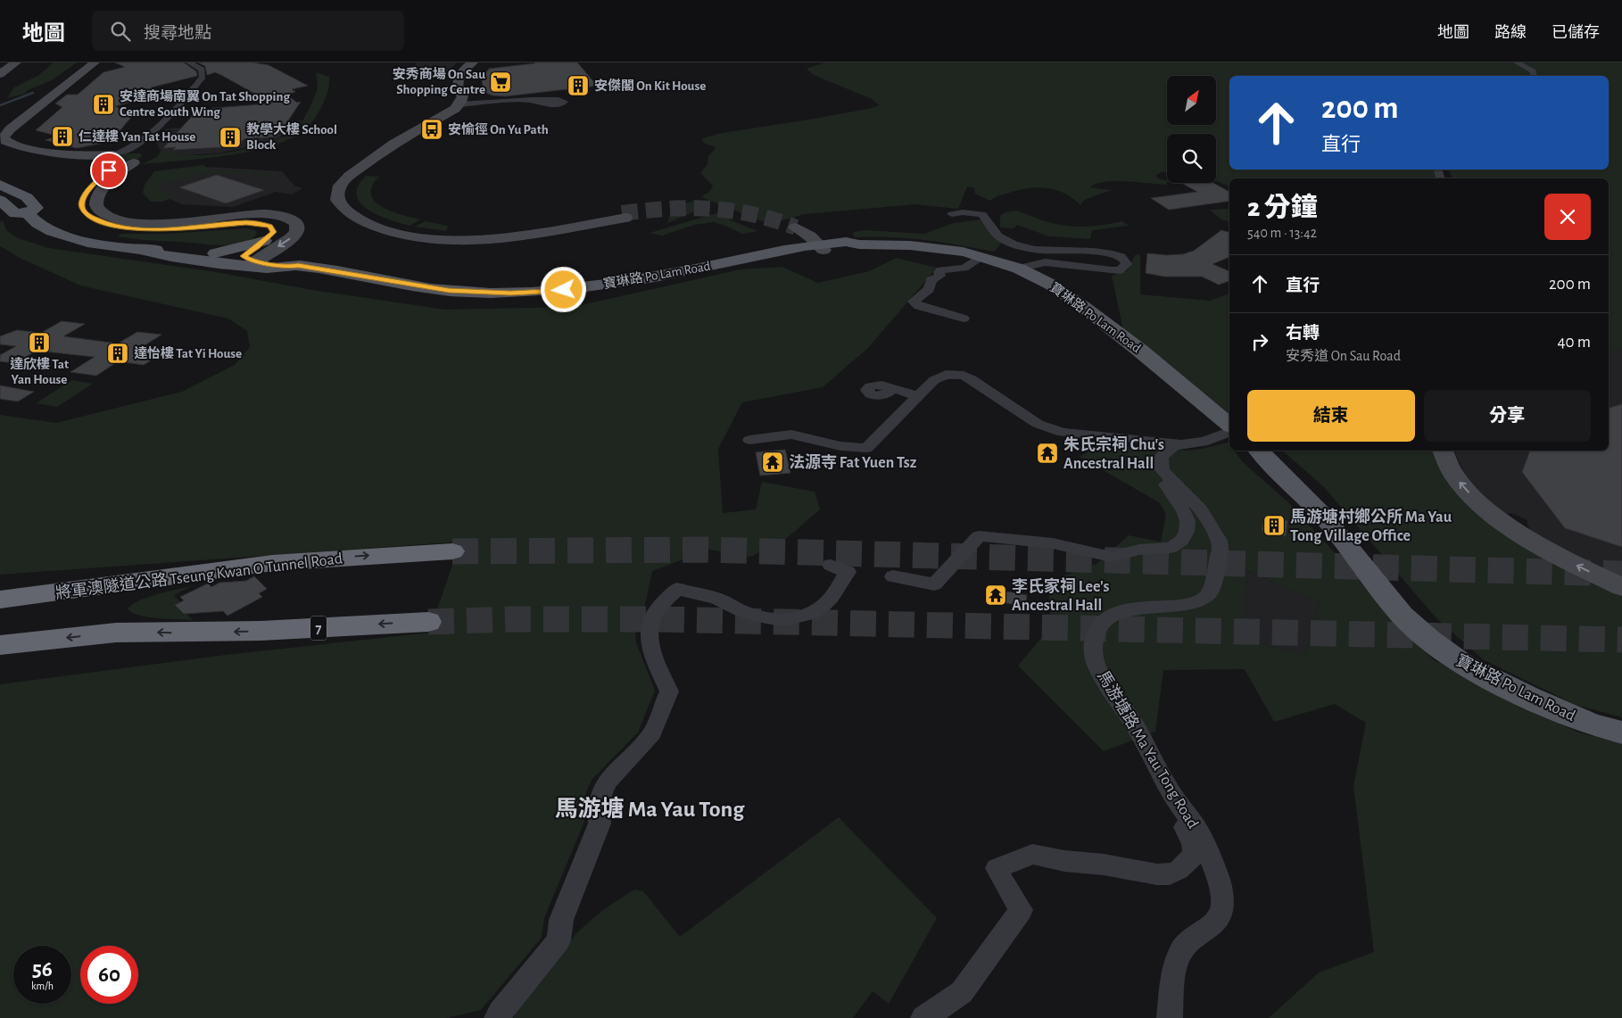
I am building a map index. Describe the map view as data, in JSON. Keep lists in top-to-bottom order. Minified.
{"streets":{"highway":["將軍澳隧道公路 Tseung Kwan O Tunnel Road","7"],"main road":["寶琳路 Po Lam Road"],"street":["馬游塘路 Ma Yau Tong Road"]},"districts":["馬游塘 Ma Yau Tong"],"places":{"supermarket":["安秀商場 On Sau Shopping Centre"],"building":["安傑閣 On Kit House","安達商場南翼 On Tat Shopping Centre South Wing","仁達樓 Yan Tat House","教學大樓 School Block","達欣樓 Tat Yan House","達怡樓 Tat Yi House","馬游塘村鄉公所 Ma Yau Tong Village Office"],"bus stop":["安愉徑 On Yu Path"],"temple":["朱氏宗祠 Chu's Ancestral Hall","法源寺 Fat Yuen Tsz","李氏家祠 Lee's Ancestral Hall"]},"north":"top right","page":{"header":"地圖","search":"搜尋地點","nav":["地圖","路線","已儲存"],"turn":["200 m","直行"],"heading":["2 分鐘","540 m · 13:42"],"list":[{"name":"直行","value":"200 m"},{"name":"右轉","note":"安秀道 On Sau Road","value":"40 m"}],"buttons":["結束","分享"],"speed":"56 km/h","limit":"60"}}
